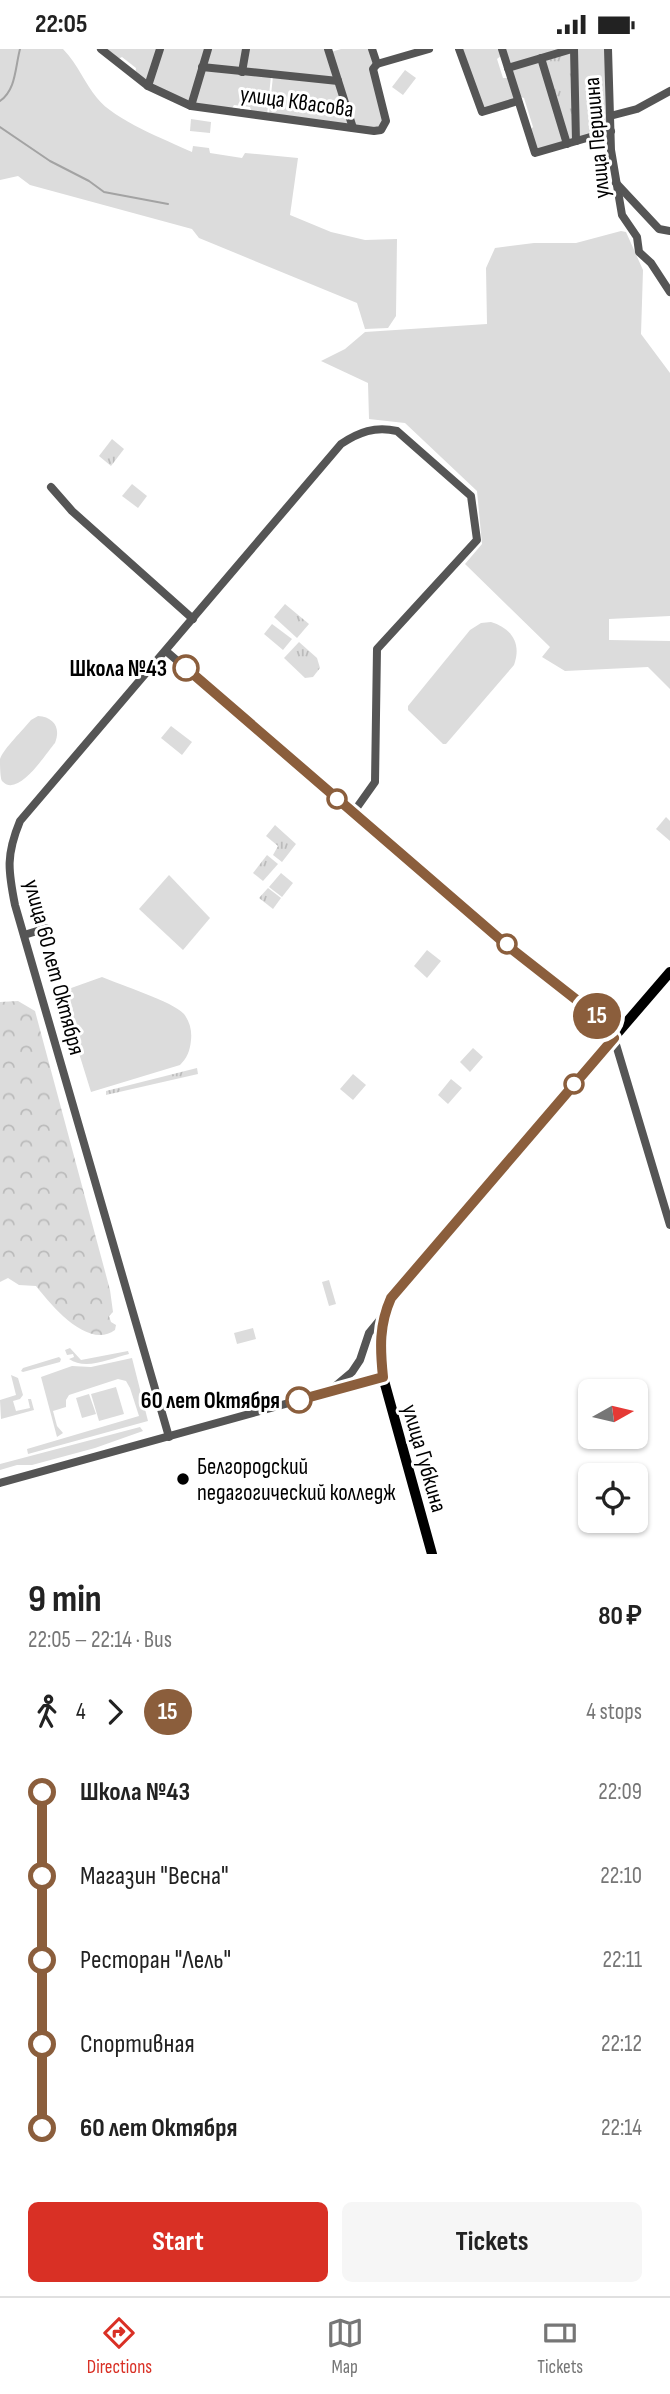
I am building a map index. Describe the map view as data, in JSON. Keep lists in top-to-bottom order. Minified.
{"streets":{"main road":["улица Губкина"],"street":["улица Квасова","улица Першина","улица 60 лет Октября"]},"places":["Школа №43","60 лет Октября","Белгородский педагогический колледж"],"lines":["bus line 15"],"north":"right","page":{"status":"22:05","on_map":"15","heading":["9 min","22:05 – 22:14 · Bus","80 ₽"],"legs":["4","15","4 stops"],"list":[{"name":"Школа №43","value":"22:09"},{"name":"Магазин \"Весна\"","value":"22:10"},{"name":"Ресторан \"Лель\"","value":"22:11"},{"name":"Спортивная","value":"22:12"},{"name":"60 лет Октября","value":"22:14"}],"buttons":["Start","Tickets"],"tabs":["Directions","Map","Tickets"]}}
